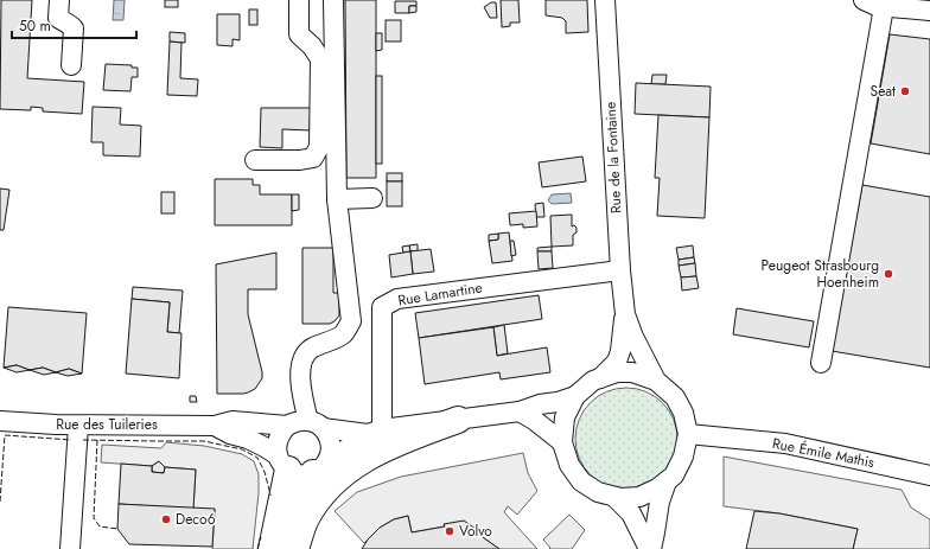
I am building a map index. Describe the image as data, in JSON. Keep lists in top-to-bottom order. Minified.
{"streets":{"street":["Rue de la Fontaine","Rue Lamartine","Rue des Tuileries","Rue Émile Mathis"]},"crossings":[["Rue de la Fontaine","Rue Lamartine"],["Rue de la Fontaine","Rue des Tuileries"],["Rue de la Fontaine","Rue Émile Mathis"],["Rue Lamartine","Rue des Tuileries"],["Rue des Tuileries","Rue Émile Mathis"]],"places":["Seat","Peugeot Strasbourg Hoenheim","Deco6","Volvo"],"scale_bar":"50 m"}
